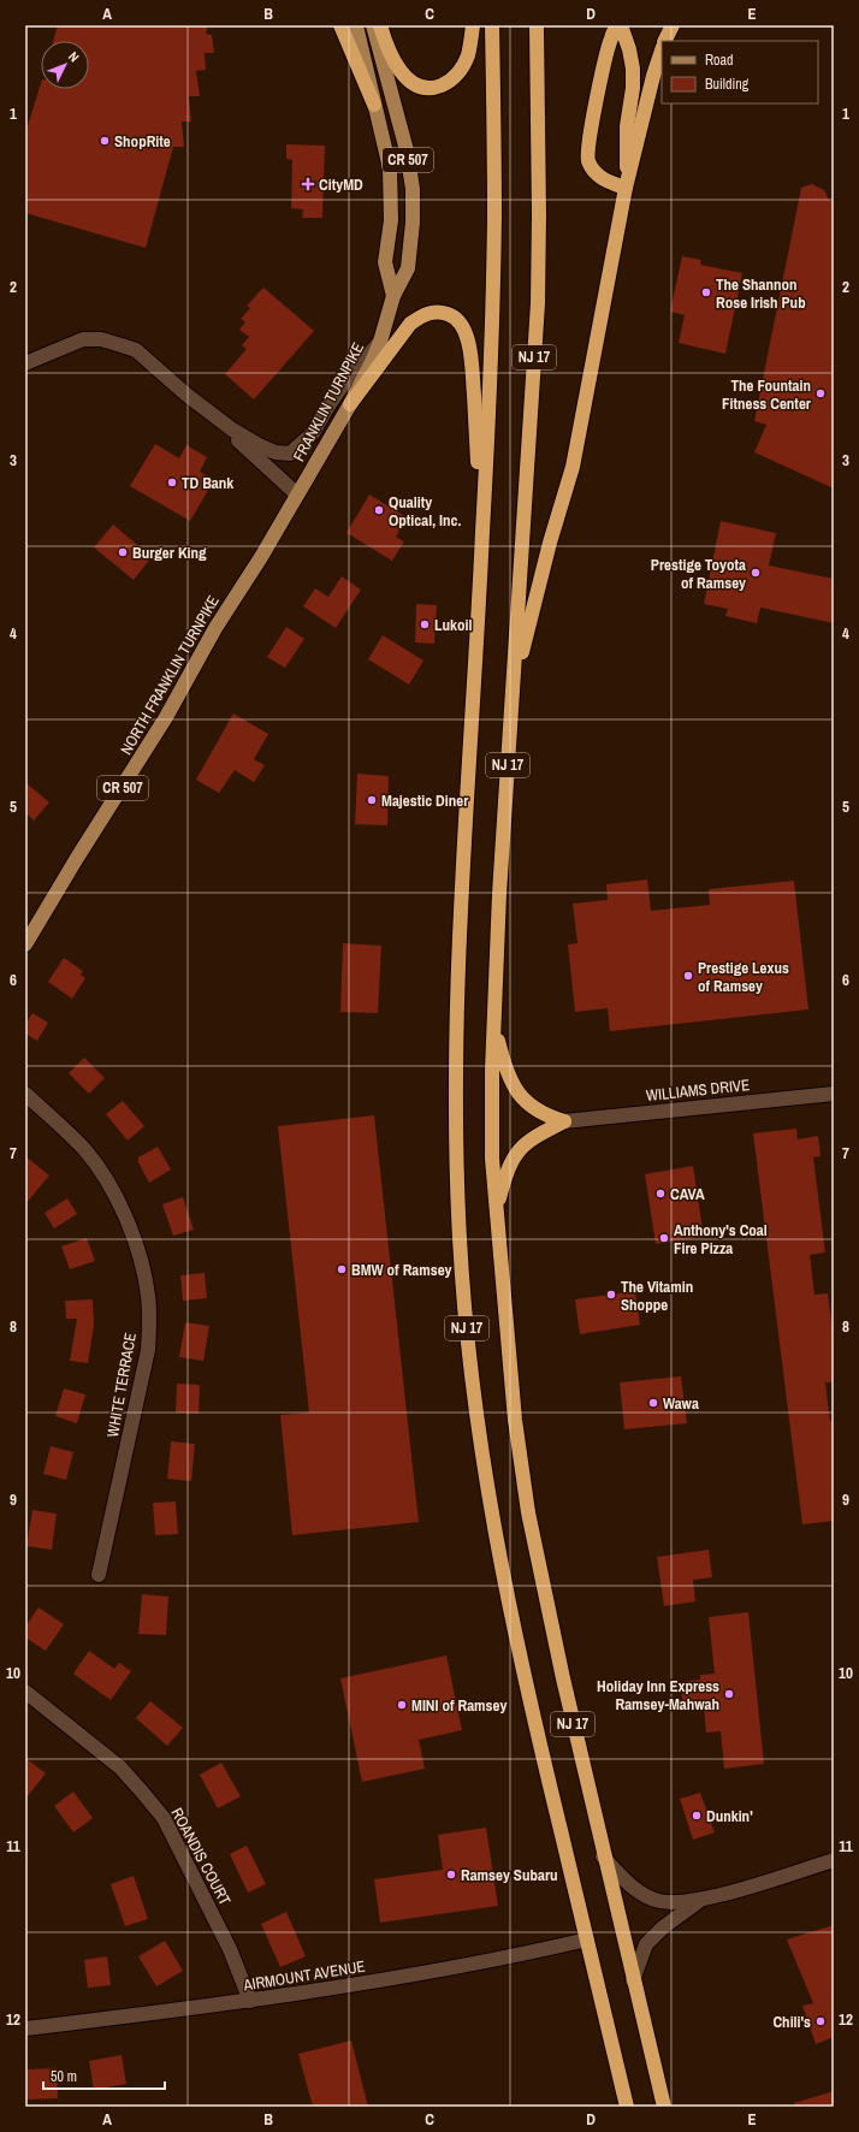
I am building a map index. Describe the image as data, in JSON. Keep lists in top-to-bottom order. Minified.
{"streets":{"highway":["NJ 17"],"main road":["CR 507","FRANKLIN TURNPIKE","NORTH FRANKLIN TURNPIKE"],"street":["WILLIAMS DRIVE","WHITE TERRACE","ROANDIS COURT","AIRMOUNT AVENUE"]},"crossings":[["CR 507","FRANKLIN TURNPIKE"],["NJ 17","AIRMOUNT AVENUE"],["FRANKLIN TURNPIKE","NORTH FRANKLIN TURNPIKE"],["ROANDIS COURT","AIRMOUNT AVENUE"]],"places":{"other":["ShopRite","The Shannon Rose Irish Pub","The Fountain Fitness Center","TD Bank","Quality Optical, Inc.","Burger King","Prestige Toyota of Ramsey","Lukoil","Majestic Diner","Prestige Lexus of Ramsey","CAVA","Anthony's Coal Fire Pizza","BMW of Ramsey","The Vitamin Shoppe","Wawa","Holiday Inn Express Ramsey-Mahwah","MINI of Ramsey","Dunkin'","Ramsey Subaru","Chili's"],"health":["CityMD"]},"legend":["Road","Building"],"scale_bar":"50 m","north":"top right","grid":{"columns":["A","B","C","D","E"],"rows":["1","2","3","4","5","6","7","8","9","10","11","12"]}}
